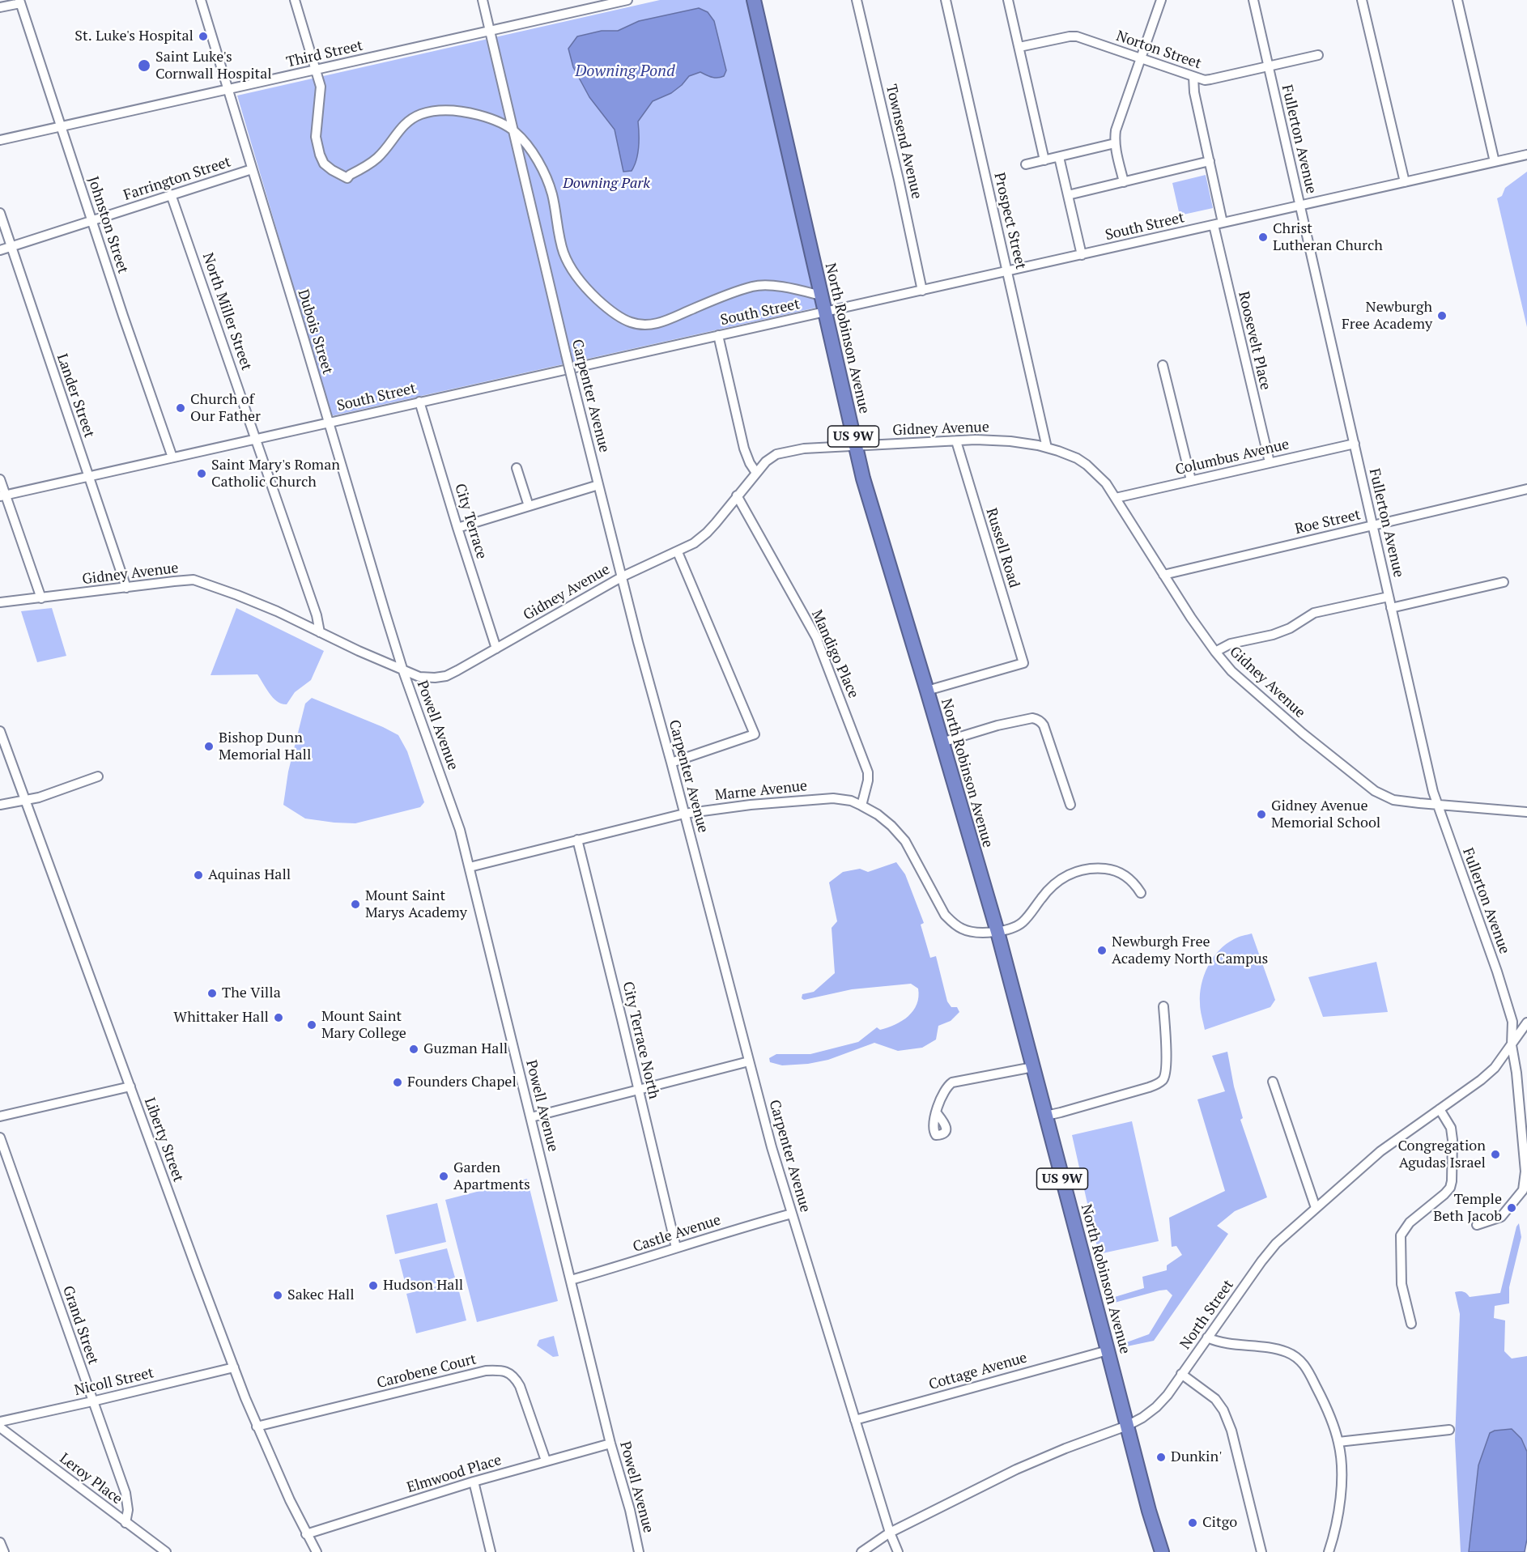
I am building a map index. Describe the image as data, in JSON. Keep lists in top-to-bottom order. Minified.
{"streets":{"highway":["North Robinson Avenue","US 9W"],"street":["Norton Street","Third Street","Fullerton Avenue","Townsend Avenue","Farrington Street","Prospect Street","Johnston Street","South Street","North Miller Street","Dubois Street","Roosevelt Place","Lander Street","Carpenter Avenue","Gidney Avenue","Columbus Avenue","City Terrace","Roe Street","Russell Road","Mandigo Place","Powell Avenue","Marne Avenue","City Terrace North","Liberty Street","Castle Avenue","North Street","Grand Street","Carobene Court","Cottage Avenue","Nicoll Street","Elmwood Place","Leroy Place"]},"crossings":[["Norton Street","Fullerton Avenue"],["Norton Street","Roosevelt Place"],["Third Street","Johnston Street"],["Third Street","Dubois Street"],["Third Street","Carpenter Avenue"],["Fullerton Avenue","South Street"],["Fullerton Avenue","Gidney Avenue"],["Fullerton Avenue","Columbus Avenue"],["Fullerton Avenue","Roe Street"],["Fullerton Avenue","North Street"],["Townsend Avenue","South Street"],["Farrington Street","Johnston Street"],["Farrington Street","North Miller Street"],["Farrington Street","Dubois Street"],["Farrington Street","Lander Street"],["Prospect Street","South Street"],["Prospect Street","Gidney Avenue"],["Johnston Street","South Street"],["South Street","North Miller Street"],["South Street","Dubois Street"],["South Street","North Robinson Avenue"],["South Street","Roosevelt Place"],["South Street","Lander Street"],["South Street","City Terrace"],["North Miller Street","Gidney Avenue"],["Dubois Street","Gidney Avenue"],["Dubois Street","Powell Avenue"],["North Robinson Avenue","Gidney Avenue"],["North Robinson Avenue","Russell Road"],["North Robinson Avenue","Marne Avenue"],["North Robinson Avenue","North Street"],["North Robinson Avenue","Cottage Avenue"],["Roosevelt Place","Columbus Avenue"],["Lander Street","Gidney Avenue"],["Carpenter Avenue","Gidney Avenue"],["Carpenter Avenue","Marne Avenue"],["Carpenter Avenue","Castle Avenue"],["Carpenter Avenue","North Street"],["Carpenter Avenue","Cottage Avenue"],["Gidney Avenue","Columbus Avenue"],["Gidney Avenue","City Terrace"],["Gidney Avenue","Roe Street"],["Gidney Avenue","Russell Road"],["Gidney Avenue","Mandigo Place"],["Gidney Avenue","Powell Avenue"],["Mandigo Place","Marne Avenue"],["Powell Avenue","Marne Avenue"],["Powell Avenue","Castle Avenue"],["Powell Avenue","Elmwood Place"],["Marne Avenue","City Terrace North"],["City Terrace North","Castle Avenue"],["Liberty Street","Carobene Court"],["Liberty Street","Nicoll Street"],["Liberty Street","Elmwood Place"],["Grand Street","Nicoll Street"],["Grand Street","Leroy Place"],["Carobene Court","Elmwood Place"]],"water":["Downing Pond"],"parks":["Downing Park"],"places":["St. Luke's Hospital","Saint Luke's Cornwall Hospital","Christ Lutheran Church","Newburgh Free Academy","Church of Our Father","Saint Mary's Roman Catholic Church","Bishop Dunn Memorial Hall","Gidney Avenue Memorial School","Aquinas Hall","Mount Saint Marys Academy","Newburgh Free Academy North Campus","The Villa","Whittaker Hall","Mount Saint Mary College","Guzman Hall","Founders Chapel","Congregation Agudas Israel","Garden Apartments","Temple Beth Jacob","Hudson Hall","Sakec Hall","Dunkin'","Citgo"]}
